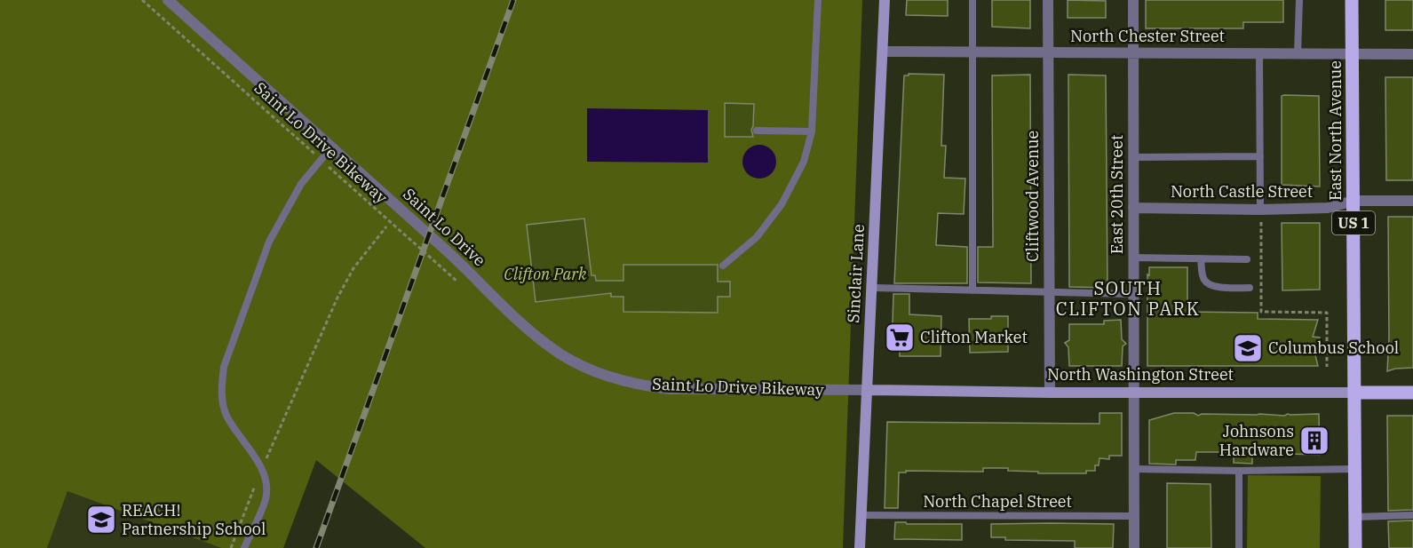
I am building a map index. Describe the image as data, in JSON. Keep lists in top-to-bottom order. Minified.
{"streets":{"main road":["East North Avenue","US 1","Sinclair Lane","North Washington Street"],"street":["North Chester Street","North Castle Street","East 20th Street","Cliftwood Avenue","Saint Lo Drive"],"lane":["North Chapel Street"],"path":["Saint Lo Drive Bikeway"]},"crossings":[["North Chester Street","East North Avenue"],["North Chester Street","East 20th Street"],["North Chester Street","Cliftwood Avenue"],["North Chester Street","Sinclair Lane"],["East North Avenue","North Castle Street"],["East North Avenue","North Washington Street"],["North Castle Street","East 20th Street"],["East 20th Street","North Washington Street"],["East 20th Street","North Chapel Street"],["Cliftwood Avenue","North Washington Street"],["Saint Lo Drive","Sinclair Lane"],["Saint Lo Drive","North Washington Street"],["Sinclair Lane","North Washington Street"],["Sinclair Lane","North Chapel Street"]],"districts":["SOUTH CLIFTON PARK"],"parks":["Clifton Park"],"places":{"supermarket":["Clifton Market"],"school or university":["Columbus School","REACH! Partnership School"],"building":["Johnsons Hardware"]}}
